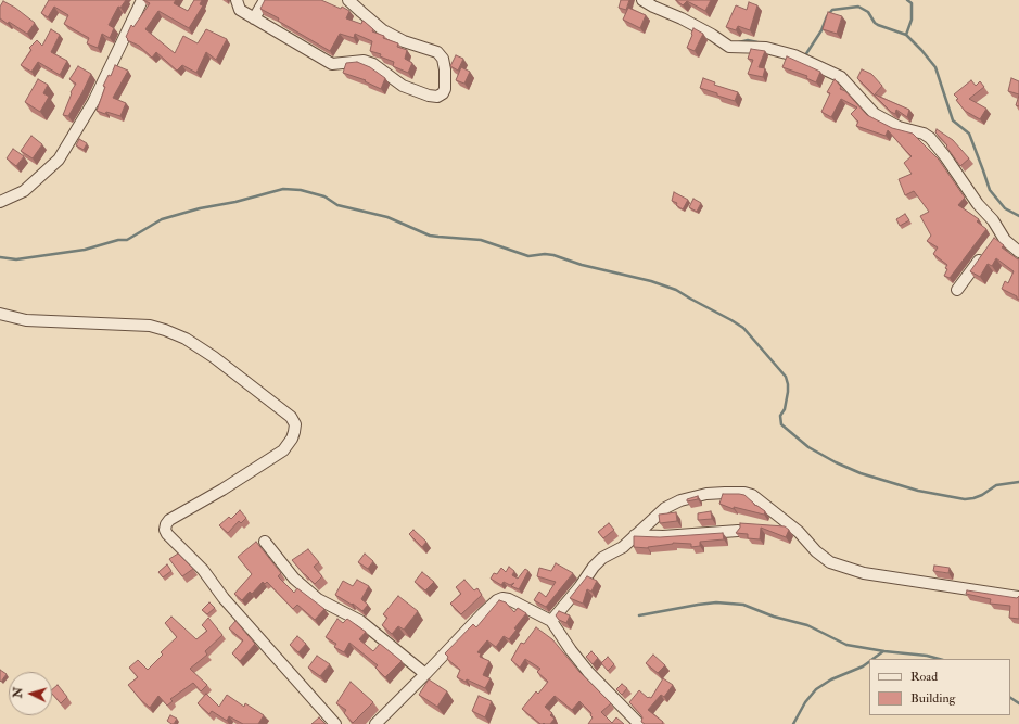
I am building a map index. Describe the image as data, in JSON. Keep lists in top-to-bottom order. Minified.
{"legend":["Road","Building"],"north":"left"}
